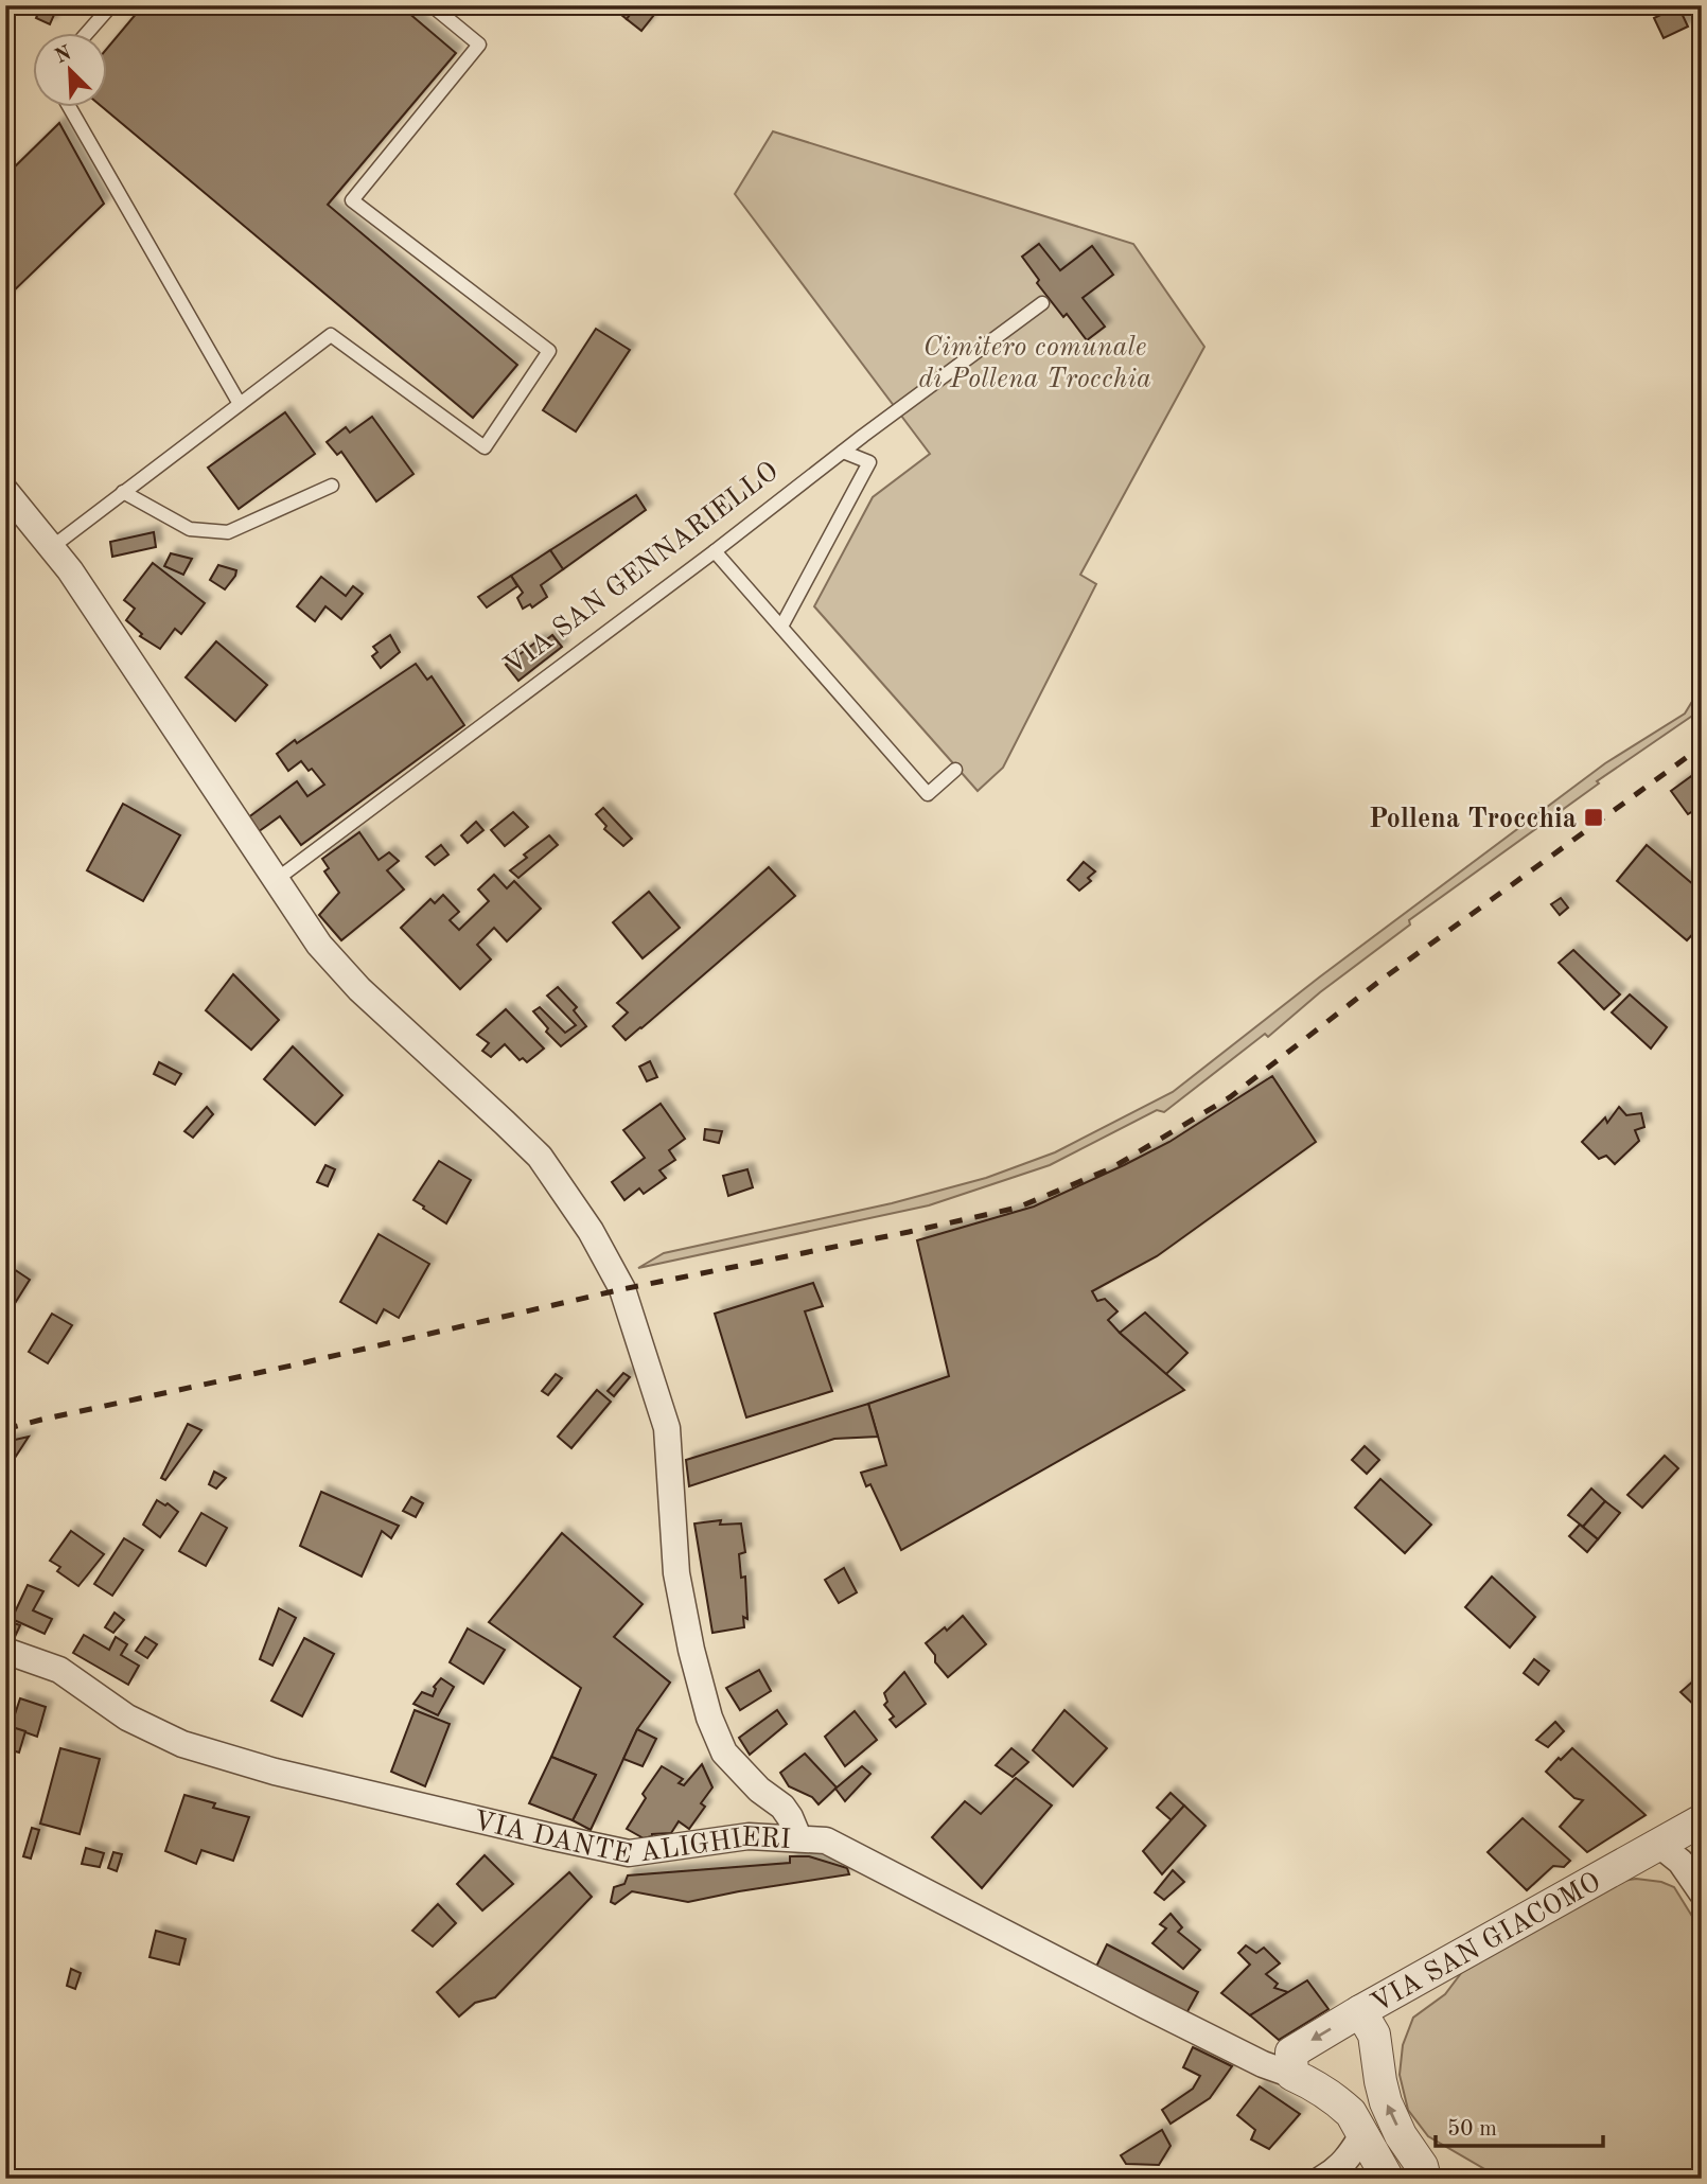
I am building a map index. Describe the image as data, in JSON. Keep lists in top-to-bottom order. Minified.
{"streets":{"street":["VIA DANTE ALIGHIERI","VIA SAN GIACOMO"],"lane":["VIA SAN GENNARIELLO"]},"crossings":[["VIA DANTE ALIGHIERI","VIA SAN GIACOMO"]],"parks":["Cimitero comunale di Pollena Trocchia"],"places":{"transit":["Pollena Trocchia"]},"scale_bar":"50 m","north":"top left"}
